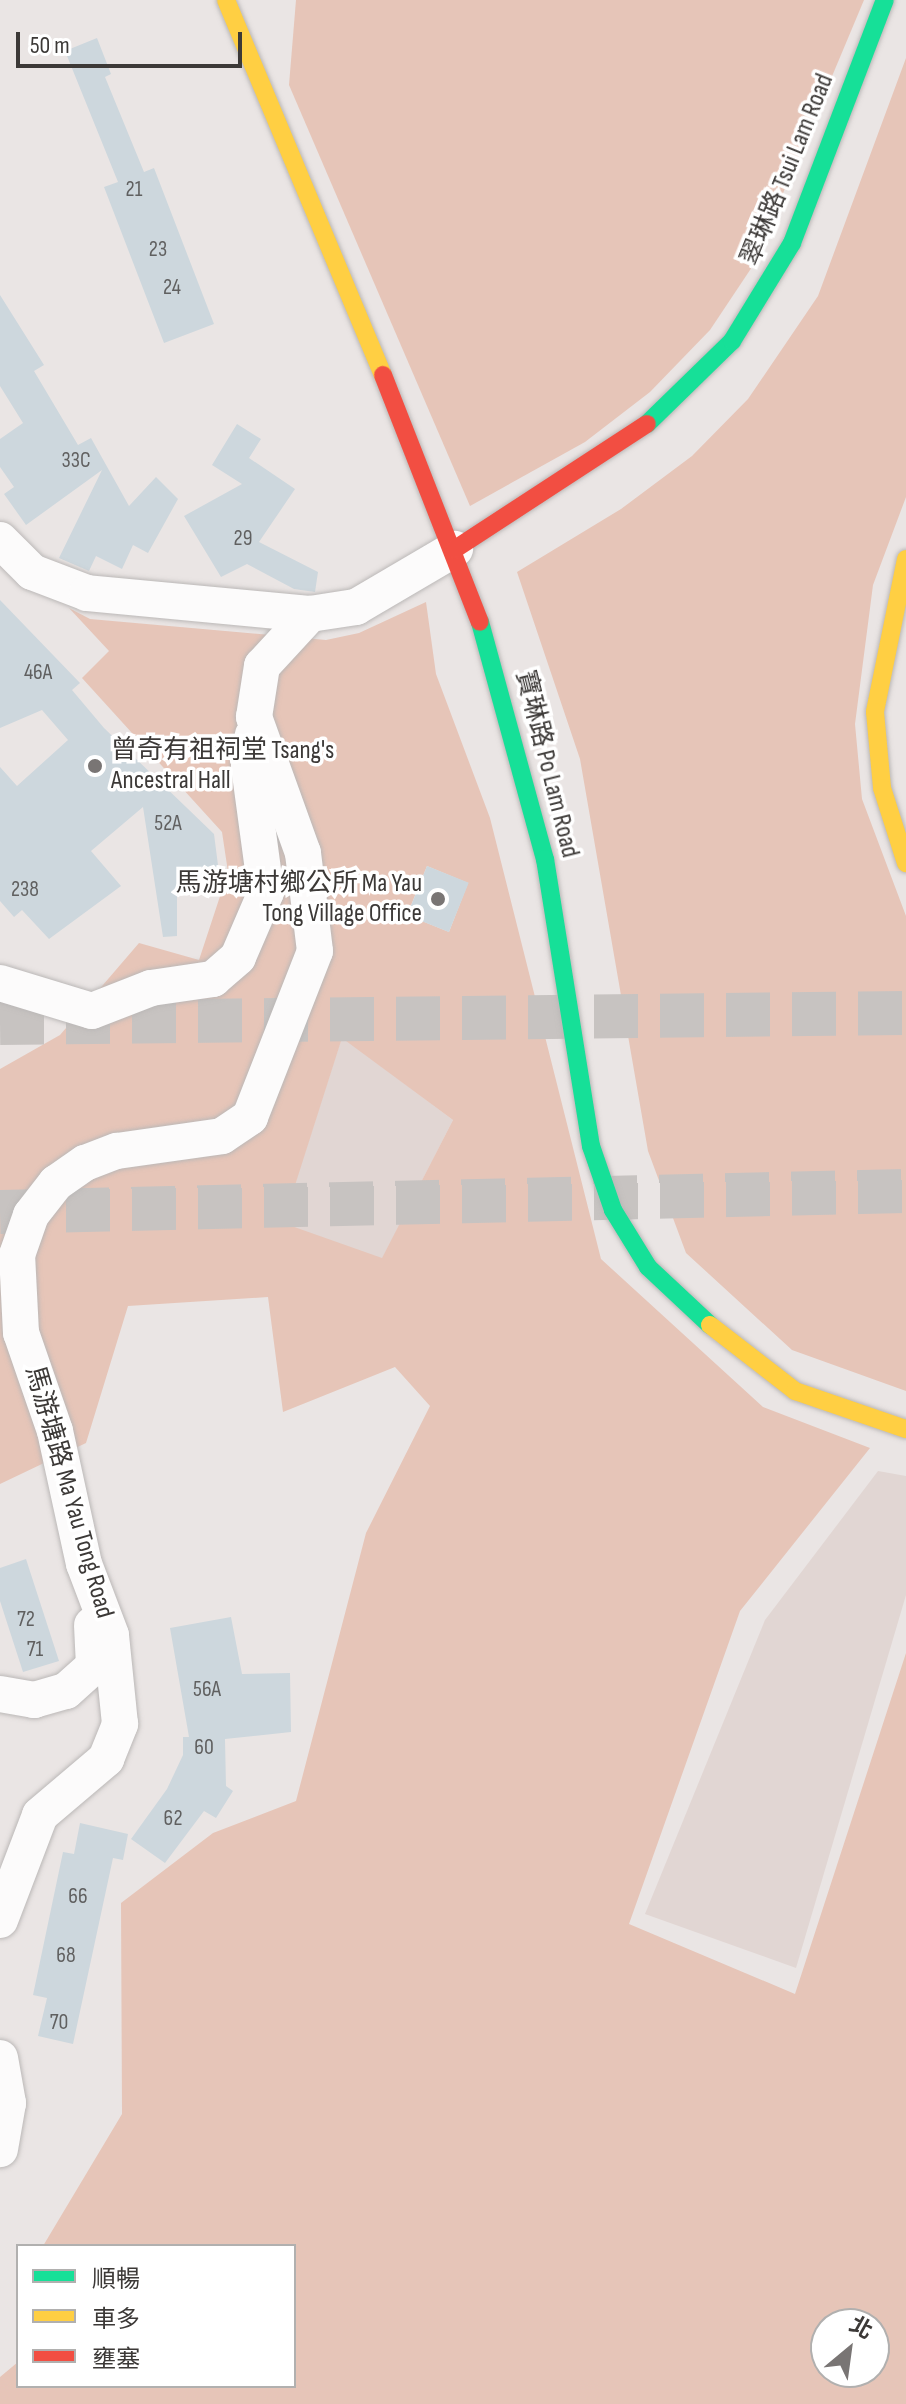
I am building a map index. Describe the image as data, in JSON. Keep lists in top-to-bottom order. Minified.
{"streets":{"main road":["翠琳路 Tsui Lam Road","寶琳路 Po Lam Road"],"street":["馬游塘路 Ma Yau Tong Road"]},"crossings":[["翠琳路 Tsui Lam Road","寶琳路 Po Lam Road"]],"places":["曾奇有祖祠堂 Tsang's Ancestral Hall","馬游塘村鄉公所 Ma Yau Tong Village Office"],"house_numbers":["21","23","24","33C","29","46A","52A","238","72","71","56A","60","62","66","68","70"],"legend":["順暢","車多","壅塞"],"scale_bar":"50 m","north":"top right"}
